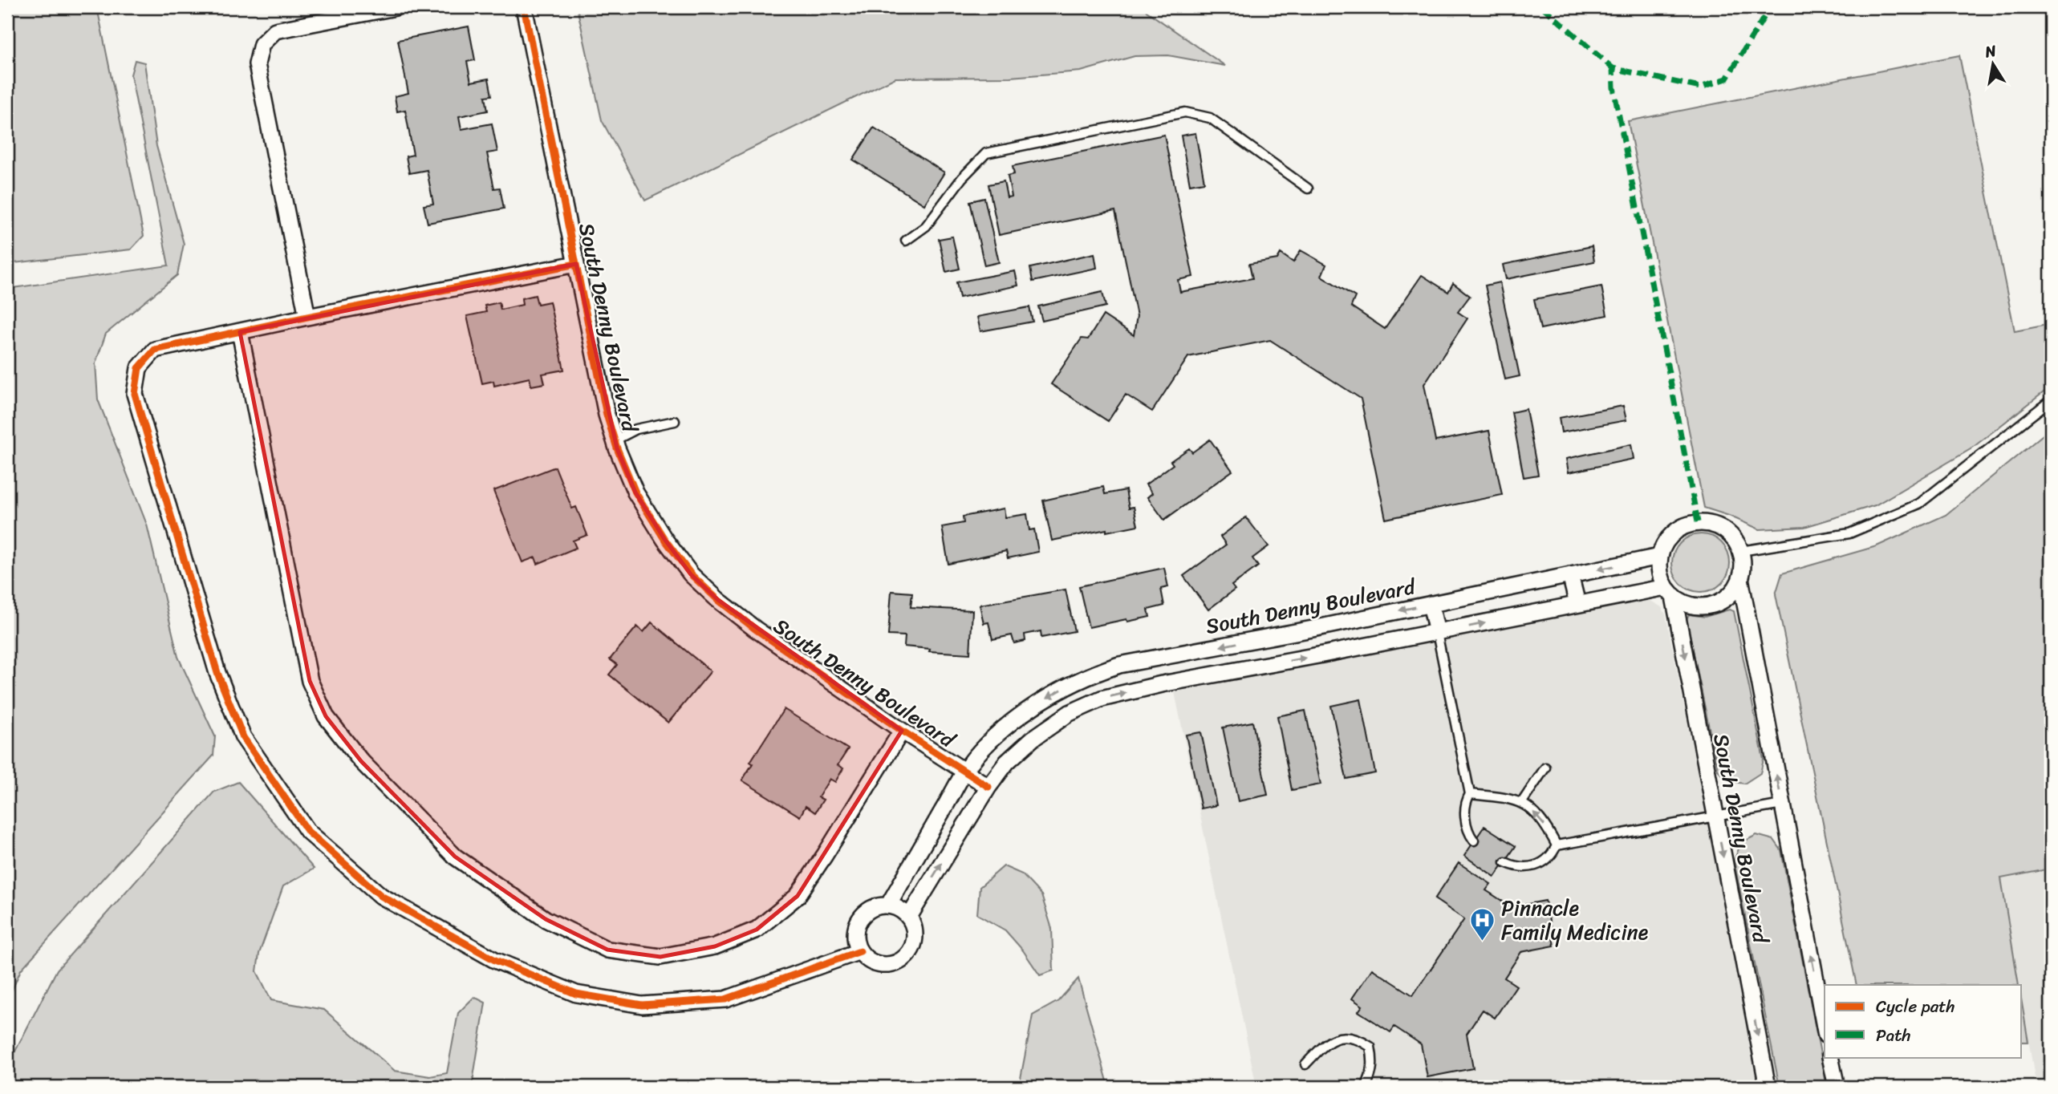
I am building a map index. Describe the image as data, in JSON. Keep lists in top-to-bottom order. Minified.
{"streets":{"street":["South Denny Boulevard"]},"places":{"hospital":["Pinnacle Family Medicine"]},"legend":["Cycle path","Path"],"north":"top"}
